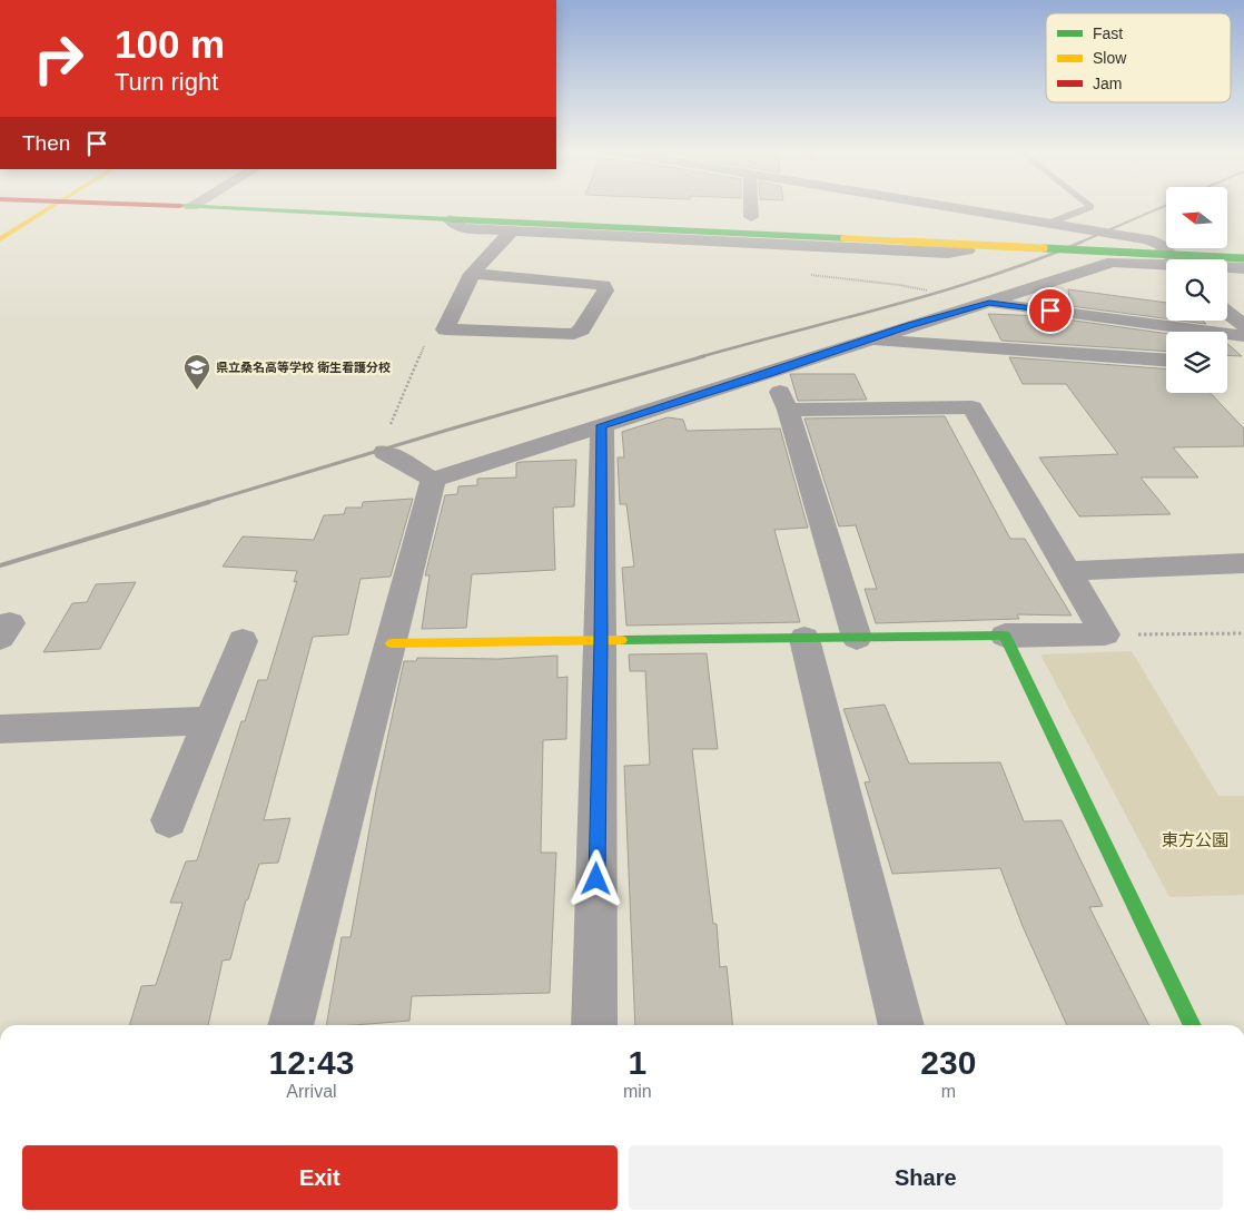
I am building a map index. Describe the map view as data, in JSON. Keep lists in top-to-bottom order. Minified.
{"parks":["東方公園"],"places":{"school or university":["県立桑名高等学校 衛生看護分校"]},"legend":["Fast","Slow","Jam"],"north":"left","page":{"turn":["100 m","Turn right"],"then":"Then","eta":["12:43","Arrival","1","min","230","m"],"buttons":["Exit","Share"]}}
